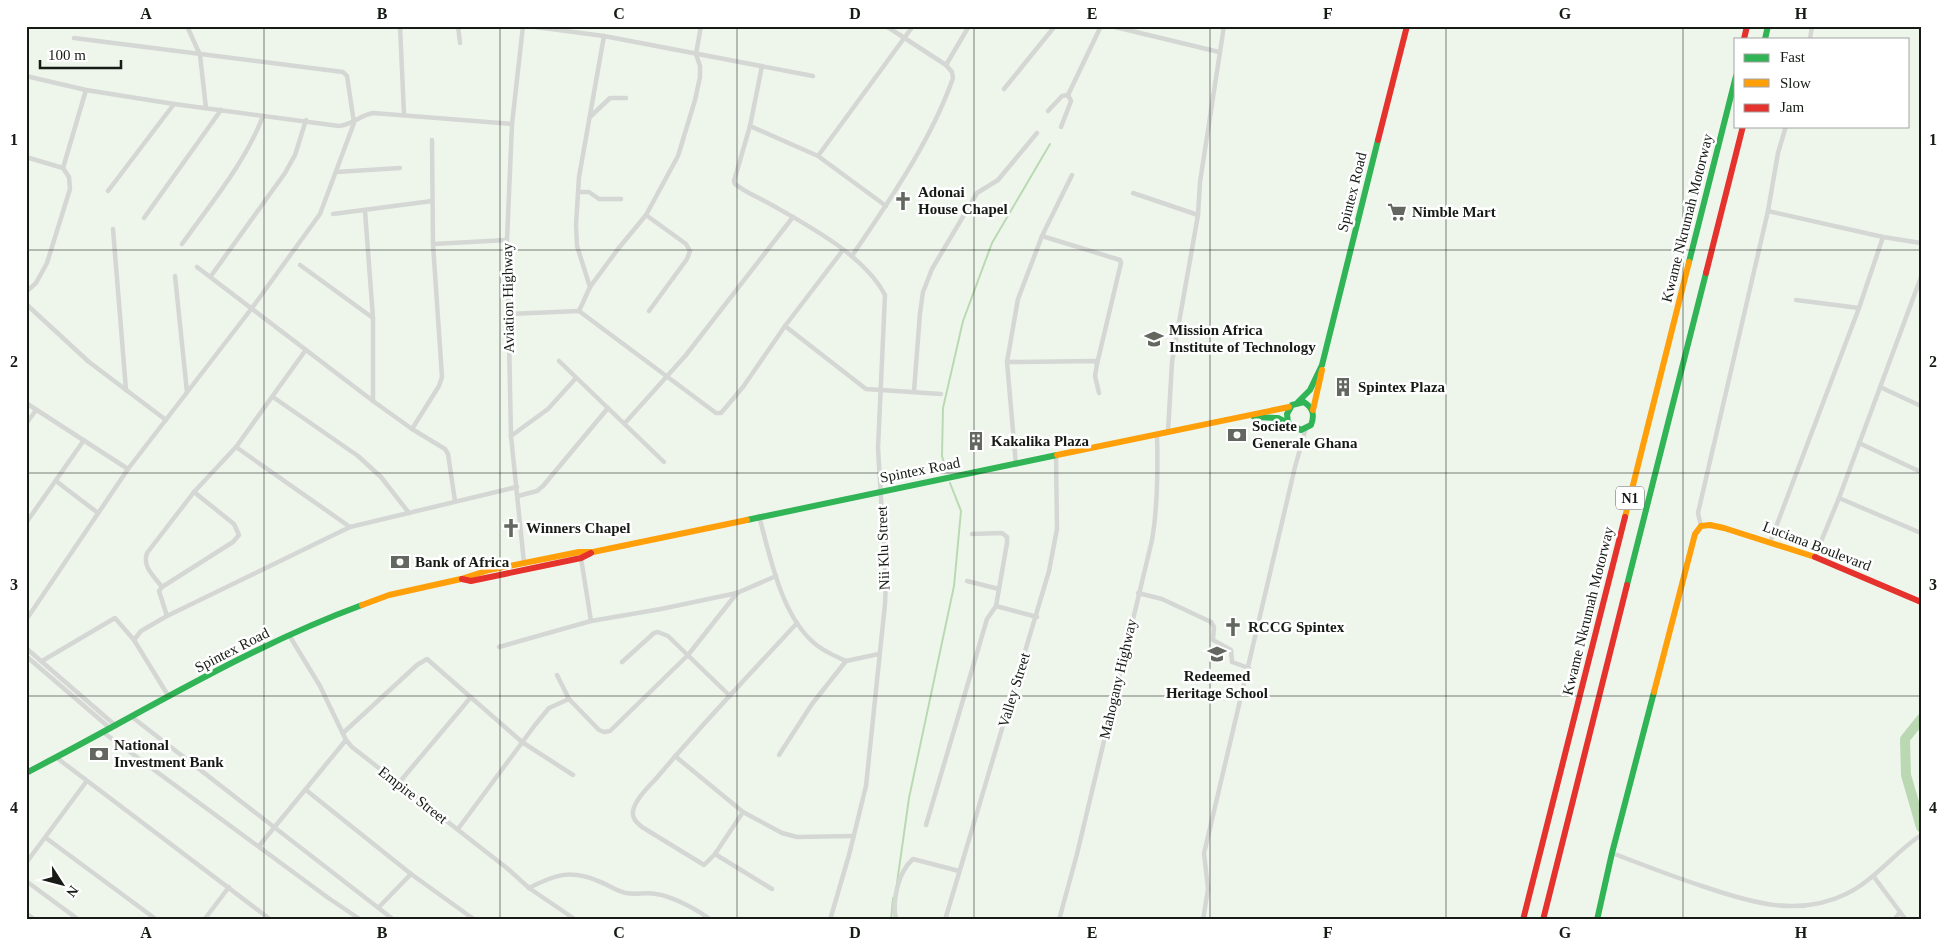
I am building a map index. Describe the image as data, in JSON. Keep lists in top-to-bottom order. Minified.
{"streets":{"main road":["Spintex Road","Kwame Nkrumah Motorway","N1","Luciana Boulevard"],"street":["Aviation Highway","Nii Klu Street","Mahogany Highway","Valley Street","Empire Street"]},"crossings":[["Spintex Road","Aviation Highway"],["Spintex Road","Nii Klu Street"],["Spintex Road","Mahogany Highway"],["Spintex Road","Valley Street"],["Spintex Road","Empire Street"]],"places":{"church":["Adonai House Chapel","Winners Chapel","RCCG Spintex"],"supermarket":["Nimble Mart"],"school or university":["Mission Africa Institute of Technology","Redeemed Heritage School"],"building":["Spintex Plaza","Kakalika Plaza"],"bank":["Societe Generale Ghana","Bank of Africa","National Investment Bank"]},"legend":["Fast","Slow","Jam"],"scale_bar":"100 m","north":"bottom right","grid":{"columns":["A","B","C","D","E","F","G","H"],"rows":["1","2","3","4"]}}
